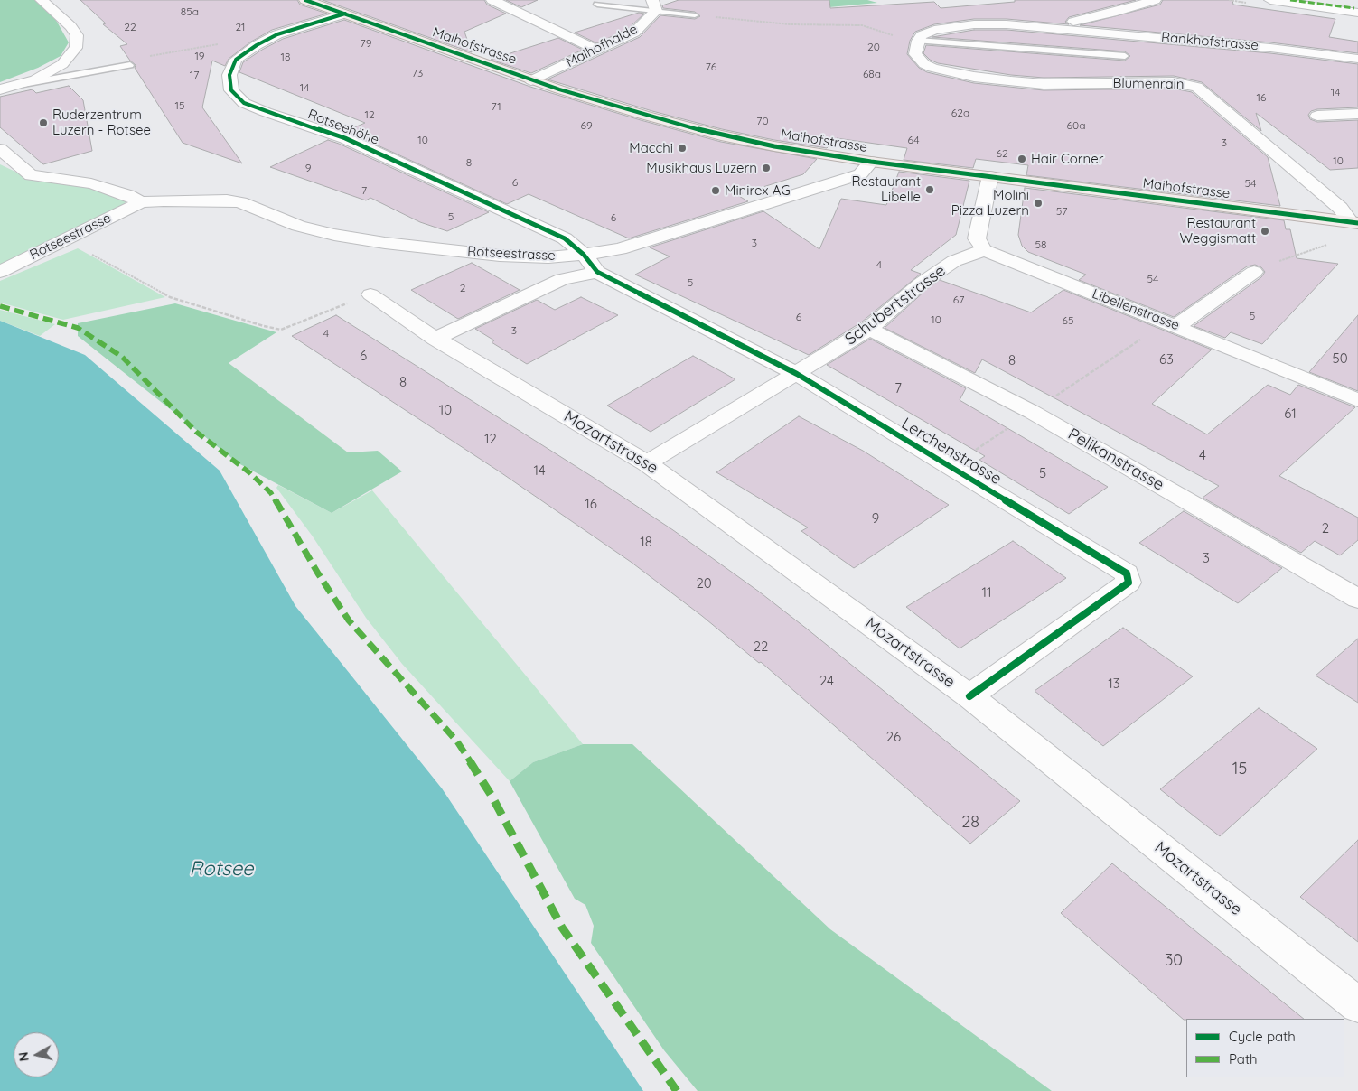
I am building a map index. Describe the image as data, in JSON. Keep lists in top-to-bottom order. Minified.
{"streets":{"main road":["Maihofstrasse"],"street":["Rankhofstrasse","Maihofhalde","Blumenrain","Rotseehöhe","Rotseestrasse","Schubertstrasse","Libellenstrasse","Mozartstrasse","Lerchenstrasse","Pelikanstrasse"]},"crossings":[["Rankhofstrasse","Blumenrain"],["Maihofstrasse","Maihofhalde"],["Maihofstrasse","Blumenrain"],["Maihofstrasse","Rotseehöhe"],["Maihofstrasse","Rotseestrasse"],["Rotseehöhe","Rotseestrasse"],["Rotseehöhe","Lerchenstrasse"],["Rotseestrasse","Lerchenstrasse"],["Schubertstrasse","Libellenstrasse"],["Schubertstrasse","Mozartstrasse"],["Schubertstrasse","Lerchenstrasse"],["Schubertstrasse","Pelikanstrasse"],["Mozartstrasse","Lerchenstrasse"]],"water":["Rotsee"],"places":["Ruderzentrum Luzern - Rotsee","Macchi","Hair Corner","Musikhaus Luzern","Restaurant Libelle","Minirex AG","Molini Pizza Luzern","Restaurant Weggismatt"],"house_numbers":["85a","22","21","79","20","19","18","76","73","68a","17","14","14","16","15","71","62a","12","70","69","60a","10","64","3","62","10","8","9","6","54","7","57","5","6","3","58","4","54","5","2","67","5","6","10","65","3","4","6","50","63","8","8","7","10","61","12","4","14","5","16","9","2","18","3","20","11","22","24","13","26","15","28","30"],"legend":["Cycle path","Path"],"north":"left"}
